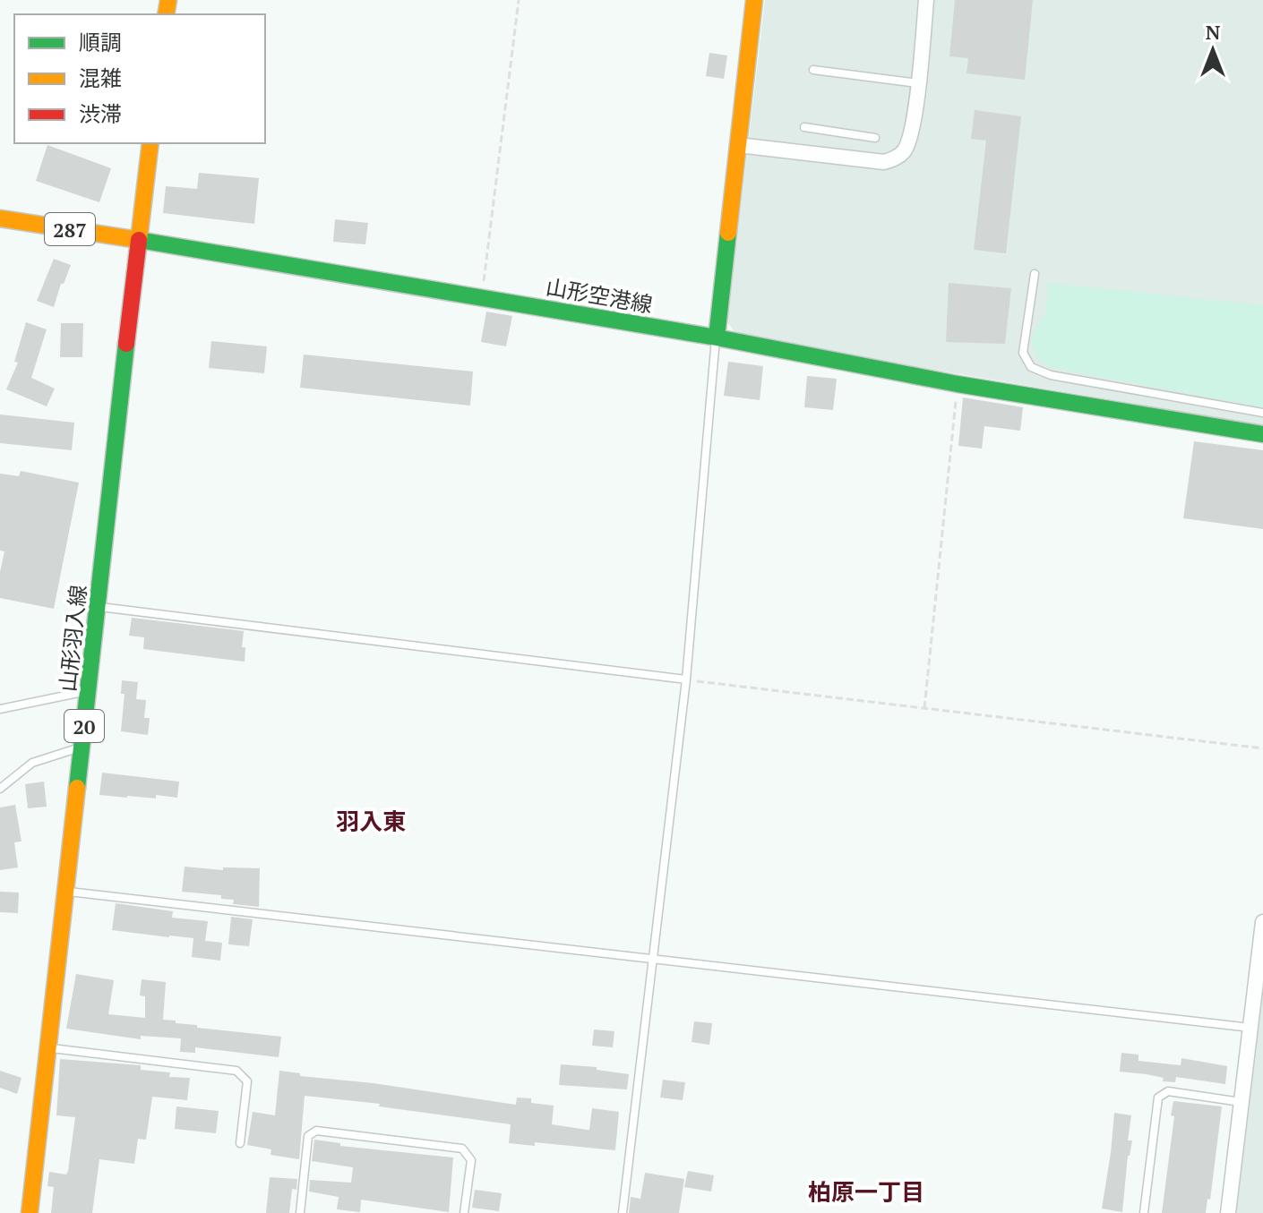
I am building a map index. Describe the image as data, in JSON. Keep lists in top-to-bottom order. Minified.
{"streets":{"main road":["287","山形空港線","山形羽入線","20"]},"crossings":[["287","山形空港線"],["287","山形羽入線"],["山形空港線","山形羽入線"]],"districts":["羽入東","柏原一丁目"],"legend":["順調","混雑","渋滞"],"north":"top"}
